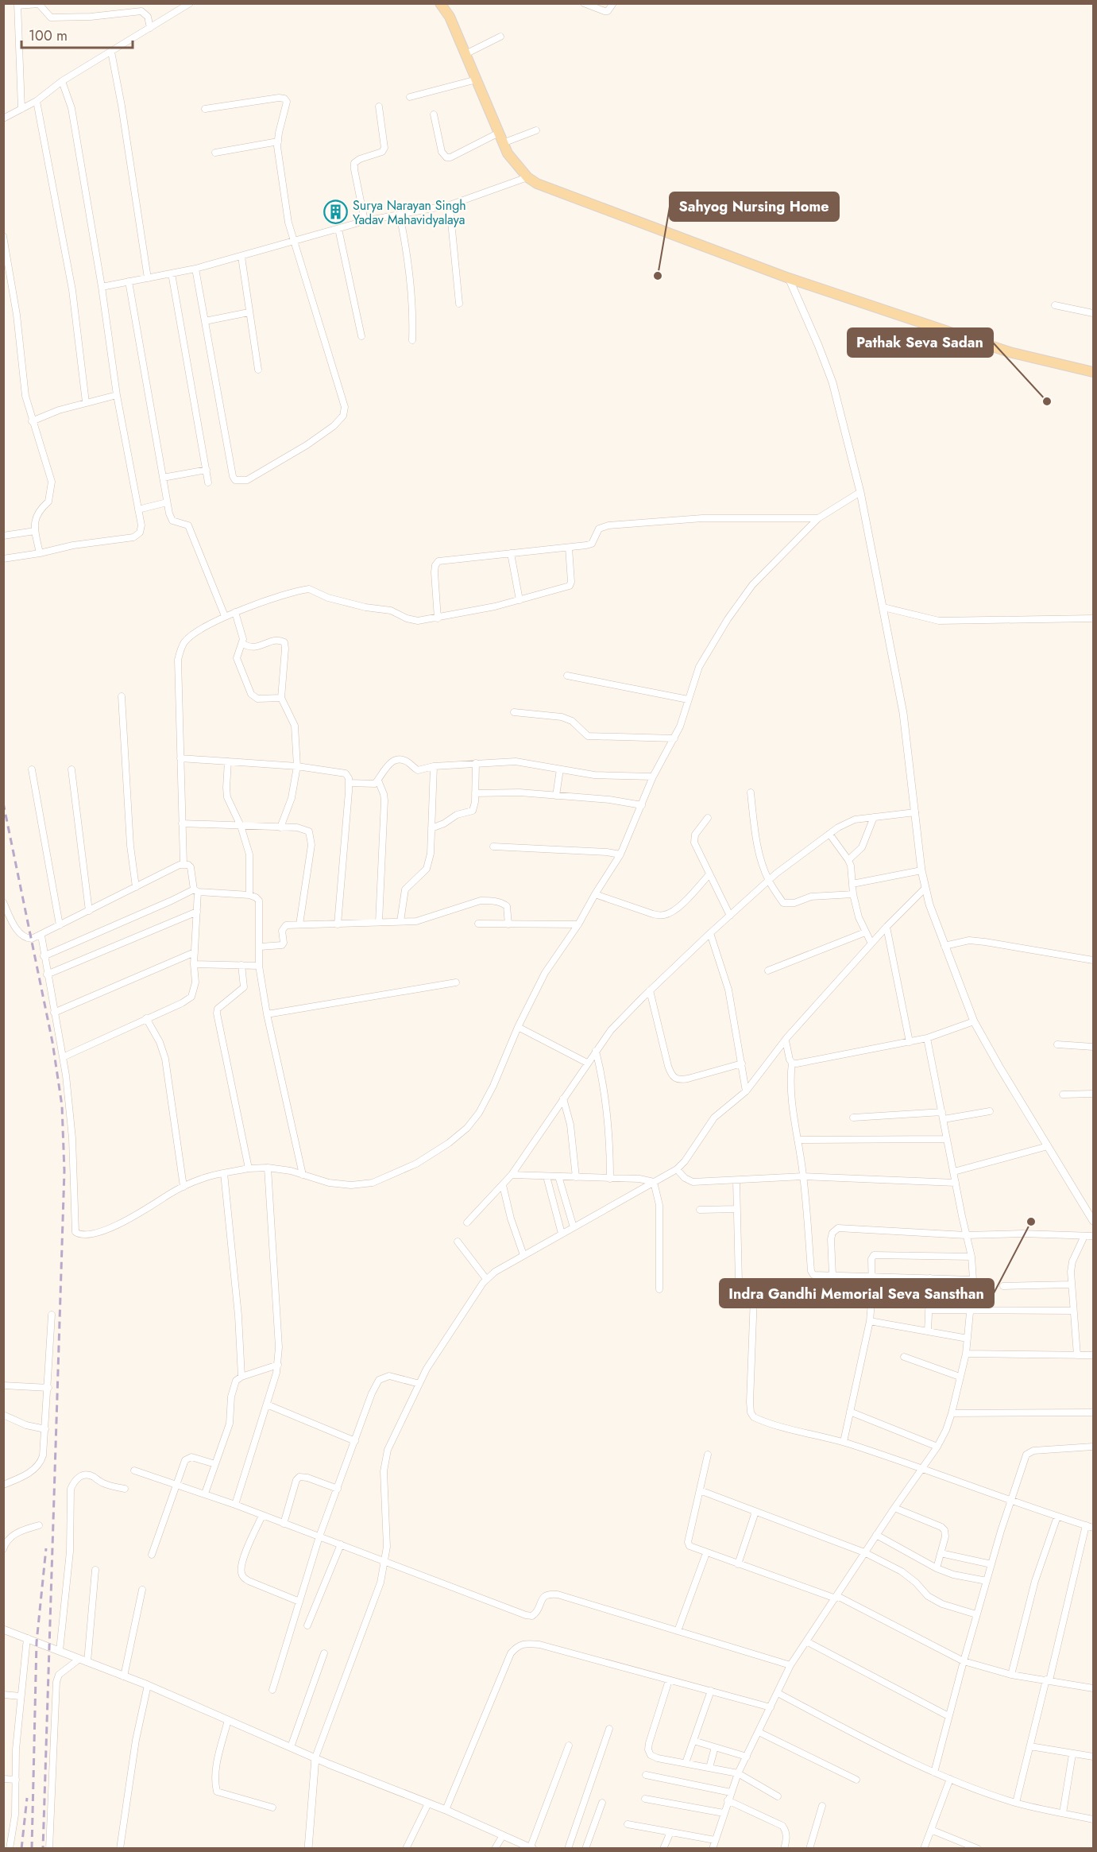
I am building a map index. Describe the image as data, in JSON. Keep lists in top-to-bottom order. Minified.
{"places":{"building":["Surya Narayan Singh Yadav Mahavidyalaya"],"other":["Sahyog Nursing Home","Pathak Seva Sadan","Indra Gandhi Memorial Seva Sansthan"]},"scale_bar":"100 m"}
